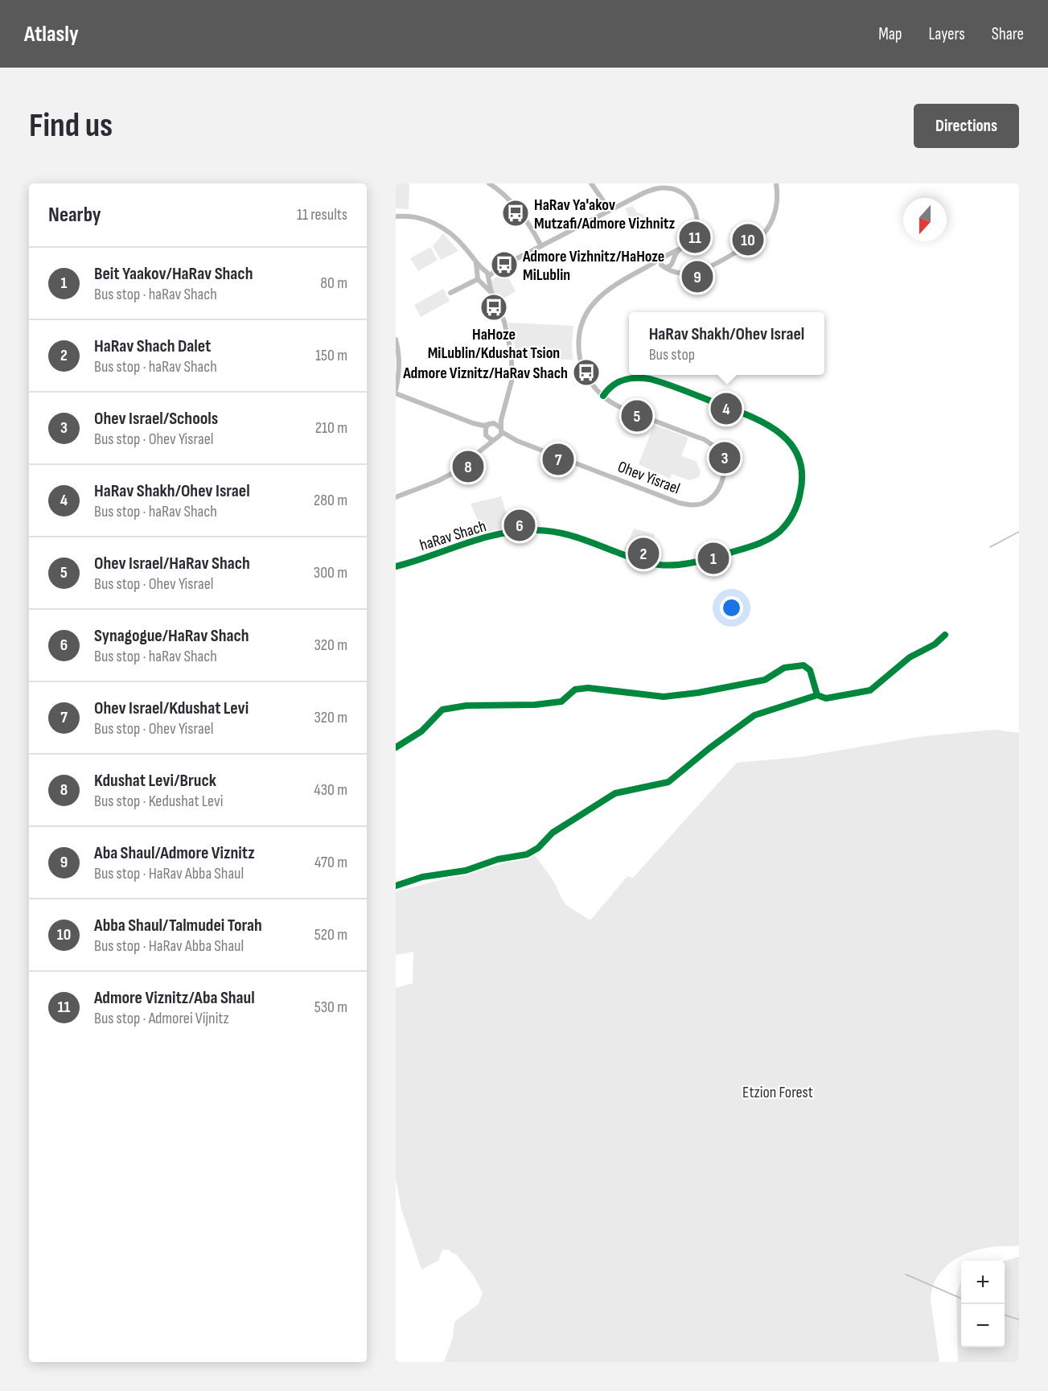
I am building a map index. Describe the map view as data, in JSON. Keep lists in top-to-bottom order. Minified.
{"streets":{"street":["Ohev Yisrael","haRav Shach"]},"crossings":[["Ohev Yisrael","haRav Shach"]],"parks":["Etzion Forest"],"places":{"bus stop":["HaRav Ya'akov Mutzafi/Admore Vizhnitz","Admore Vizhnitz/HaHoze MiLublin","HaHoze MiLublin/Kdushat Tsion","Admore Viznitz/HaRav Shach"]},"north":"bottom","page":{"header":"Atlasly","nav":["Map","Layers","Share"],"buttons":"Directions","title":"Find us","heading":["Nearby","11 results"],"pins":["11","10","9","4","5","3","7","8","6","2","1"],"list":[{"mark":"1","name":"Beit Yaakov/HaRav Shach","note":"Bus stop · haRav Shach","value":"80 m"},{"mark":"2","name":"HaRav Shach Dalet","note":"Bus stop · haRav Shach","value":"150 m"},{"mark":"3","name":"Ohev Israel/Schools","note":"Bus stop · Ohev Yisrael","value":"210 m"},{"mark":"4","name":"HaRav Shakh/Ohev Israel","note":"Bus stop · haRav Shach","value":"280 m"},{"mark":"5","name":"Ohev Israel/HaRav Shach","note":"Bus stop · Ohev Yisrael","value":"300 m"},{"mark":"6","name":"Synagogue/HaRav Shach","note":"Bus stop · haRav Shach","value":"320 m"},{"mark":"7","name":"Ohev Israel/Kdushat Levi","note":"Bus stop · Ohev Yisrael","value":"320 m"},{"mark":"8","name":"Kdushat Levi/Bruck","note":"Bus stop · Kedushat Levi","value":"430 m"},{"mark":"9","name":"Aba Shaul/Admore Viznitz","note":"Bus stop · HaRav Abba Shaul","value":"470 m"},{"mark":"10","name":"Abba Shaul/Talmudei Torah","note":"Bus stop · HaRav Abba Shaul","value":"520 m"},{"mark":"11","name":"Admore Viznitz/Aba Shaul","note":"Bus stop · Admorei Vijnitz","value":"530 m"}],"popup":["HaRav Shakh/Ohev Israel","Bus stop"],"map_buttons":["+","−"]}}
